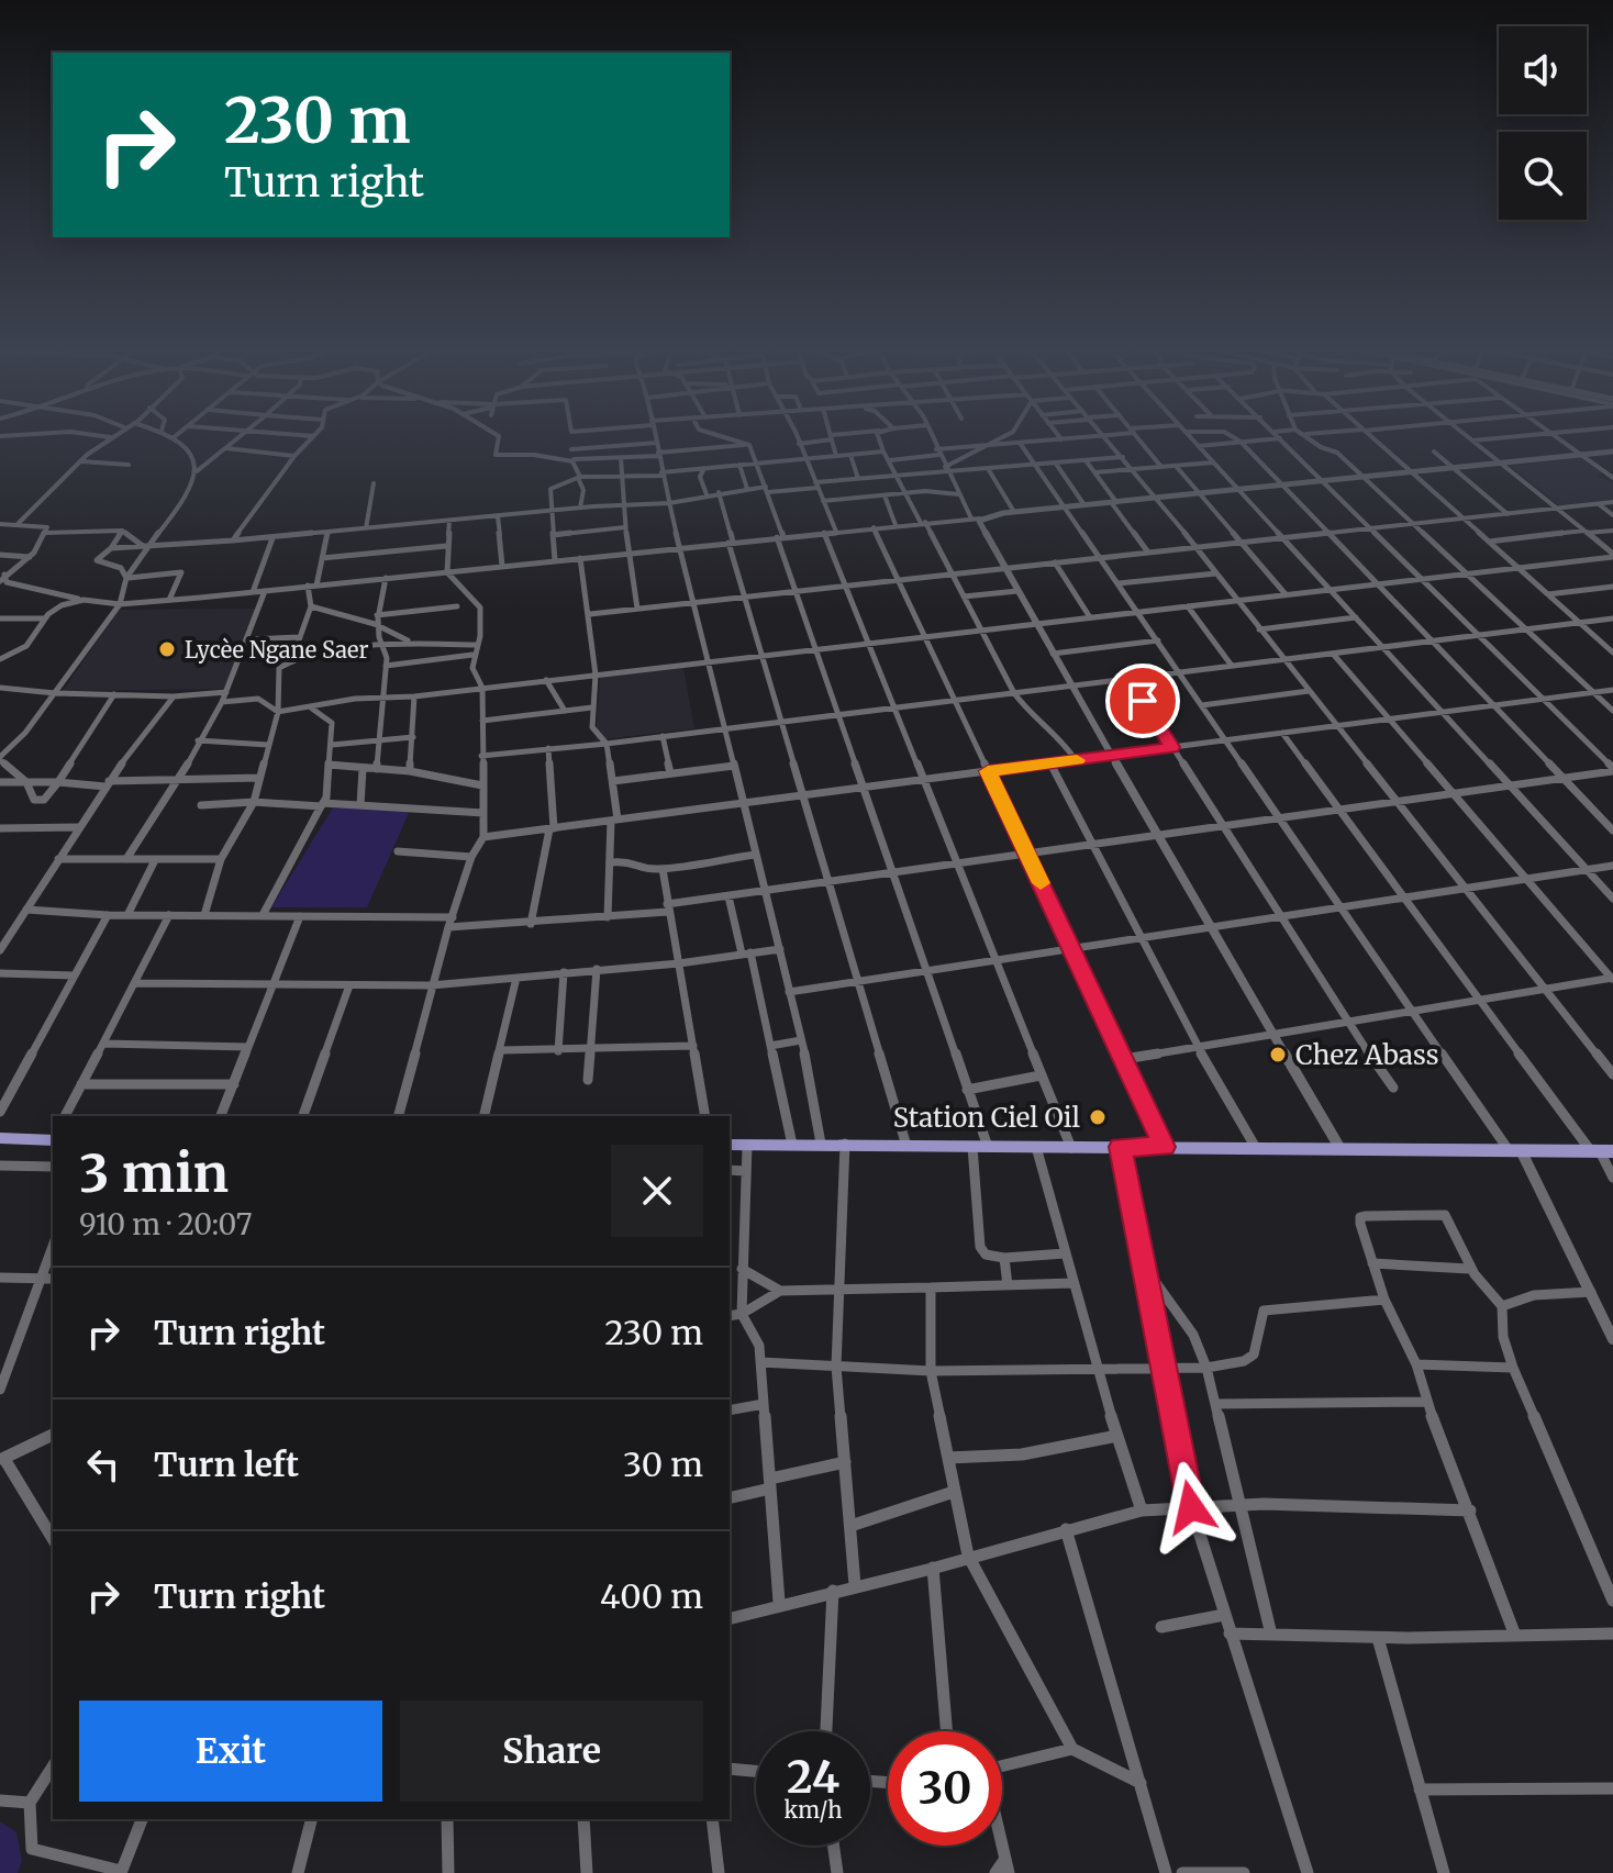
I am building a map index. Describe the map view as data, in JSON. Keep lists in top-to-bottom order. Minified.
{"places":["Lycèe Ngane Saer","Chez Abass","Station Ciel Oil"],"page":{"turn":["230 m","Turn right"],"heading":["3 min","910 m · 20:07"],"list":[{"name":"Turn right","value":"230 m"},{"name":"Turn left","value":"30 m"},{"name":"Turn right","value":"400 m"}],"buttons":["Exit","Share"],"speed":"24 km/h","limit":"30"}}
